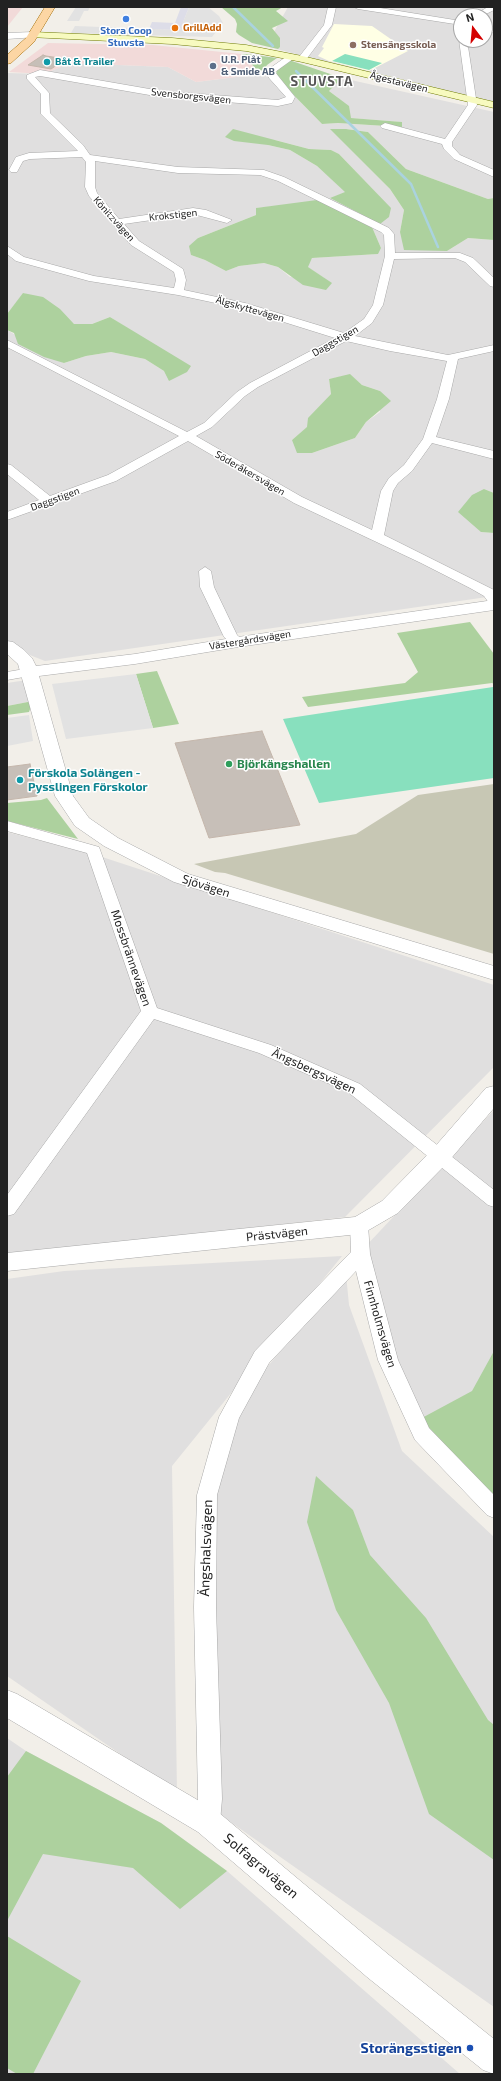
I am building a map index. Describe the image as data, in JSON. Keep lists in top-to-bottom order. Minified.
{"streets":{"main road":["Ågestavägen"],"street":["Svensborgsvägen","Krokstigen","Könitzvägen","Älgskyttevägen","Daggstigen","Söderåkersvägen","Västergårdsvägen","Sjövägen","Mossbrännevägen","Ängsbergsvägen","Prästvägen","Finnholmsvägen","Ängshalsvägen","Solfagravägen"]},"crossings":[["Ågestavägen","Svensborgsvägen"],["Svensborgsvägen","Könitzvägen"],["Svensborgsvägen","Daggstigen"],["Krokstigen","Könitzvägen"],["Könitzvägen","Älgskyttevägen"],["Könitzvägen","Daggstigen"],["Älgskyttevägen","Daggstigen"],["Daggstigen","Söderåkersvägen"],["Västergårdsvägen","Sjövägen"],["Mossbrännevägen","Ängsbergsvägen"],["Ängsbergsvägen","Prästvägen"],["Prästvägen","Finnholmsvägen"],["Finnholmsvägen","Ängshalsvägen"],["Ängshalsvägen","Solfagravägen"]],"districts":["STUVSTA"],"places":["Stora Coop Stuvsta","GrillAdd","Stensängsskola","Båt & Trailer","U.R. Plåt & Smide AB","Björkängshallen","Förskola Solängen - Pysslingen Förskolor","Storängsstigen"],"north":"top"}
